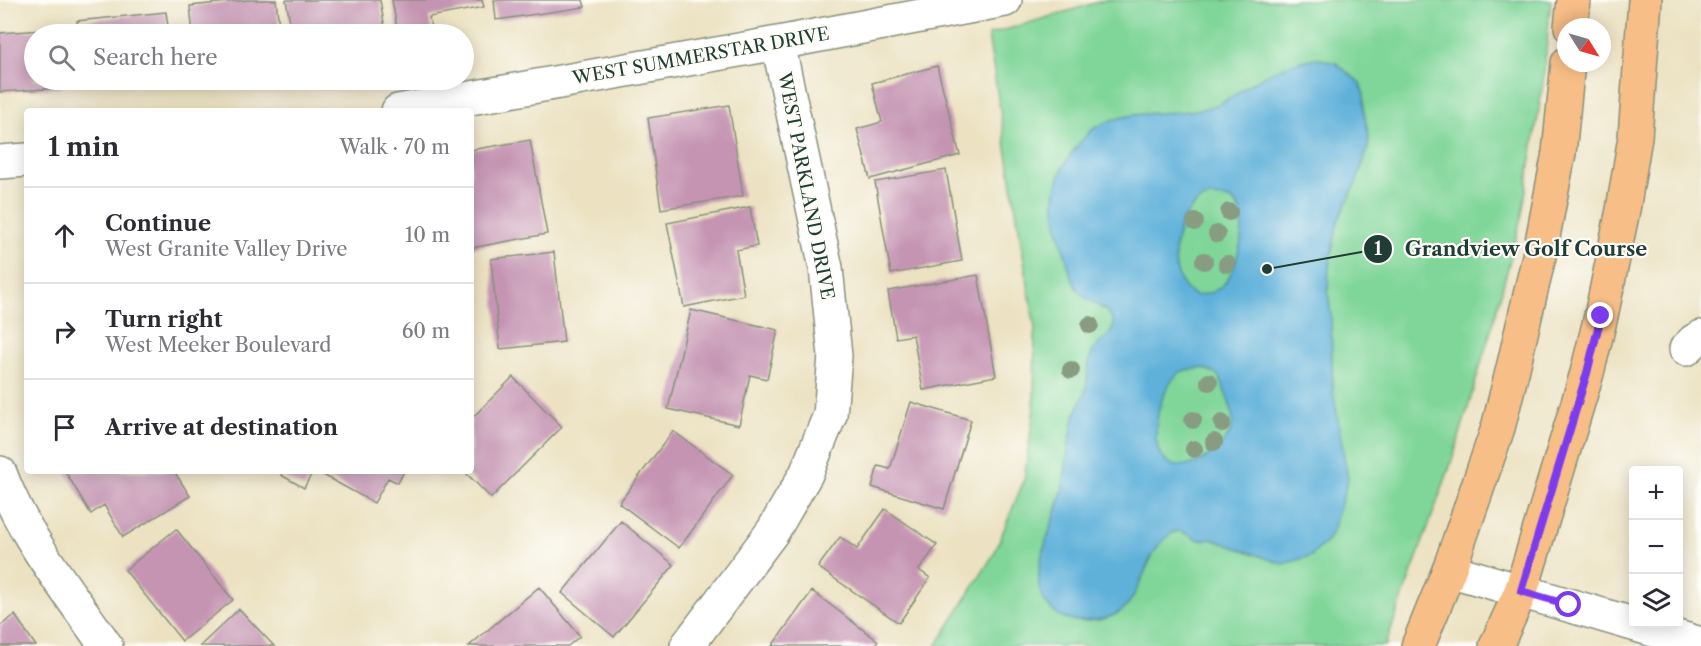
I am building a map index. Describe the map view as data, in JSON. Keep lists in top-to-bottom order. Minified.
{"streets":{"street":["WEST SUMMERSTAR DRIVE","WEST PARKLAND DRIVE"]},"crossings":[["WEST SUMMERSTAR DRIVE","WEST PARKLAND DRIVE"]],"places":["Grandview Golf Course"],"north":"bottom right","page":{"search":"Search here","heading":["1 min","Walk · 70 m"],"list":[["Continue","West Granite Valley Drive","10 m"],["Turn right","West Meeker Boulevard","60 m"],"Arrive at destination"],"map_buttons":["+","−"]}}
